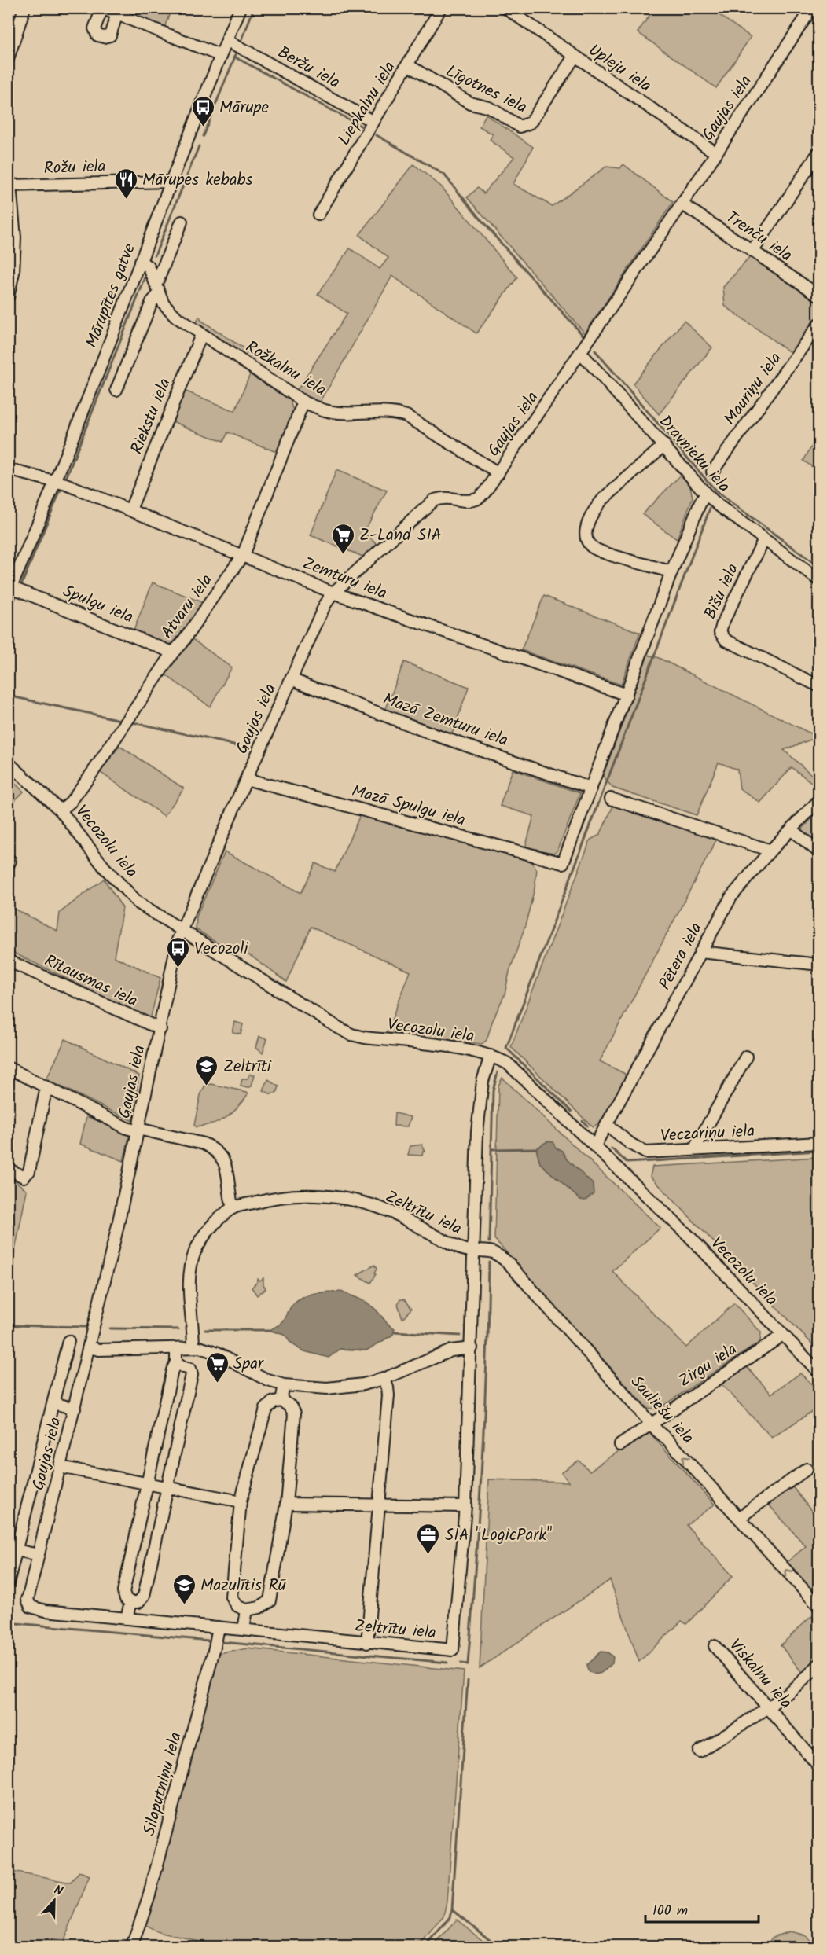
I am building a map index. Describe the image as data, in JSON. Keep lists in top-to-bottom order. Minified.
{"streets":{"street":["Beržu iela","Upleju iela","Līgotnes iela","Liepkalnu iela","Gaujas iela","Rožu iela","Trenču iela","Mārupītes gatve","Rožkalnu iela","Mauriņu iela","Riekstu iela","Dravnieku iela","Zemturu iela","Bišu iela","Spulgu iela","Atvaru iela","Mazā Zemturu iela","Mazā Spulgu iela","Vecozolu iela","Pētera iela","Rītausmas iela","Veczariņu iela","Zeltrītu iela","Zirgu iela","Sauliešu iela","Viskalnu iela","Silaputniņu iela"]},"crossings":[["Beržu iela","Liepkalnu iela"],["Beržu iela","Mārupītes gatve"],["Upleju iela","Līgotnes iela"],["Upleju iela","Gaujas iela"],["Līgotnes iela","Liepkalnu iela"],["Gaujas iela","Trenču iela"],["Gaujas iela","Rožkalnu iela"],["Gaujas iela","Dravnieku iela"],["Gaujas iela","Zemturu iela"],["Gaujas iela","Mazā Zemturu iela"],["Gaujas iela","Mazā Spulgu iela"],["Gaujas iela","Vecozolu iela"],["Gaujas iela","Rītausmas iela"],["Gaujas iela","Zeltrītu iela"],["Rožu iela","Mārupītes gatve"],["Mārupītes gatve","Rožkalnu iela"],["Mārupītes gatve","Zemturu iela"],["Mārupītes gatve","Spulgu iela"],["Rožkalnu iela","Riekstu iela"],["Rožkalnu iela","Atvaru iela"],["Riekstu iela","Zemturu iela"],["Dravnieku iela","Bišu iela"],["Zemturu iela","Atvaru iela"],["Spulgu iela","Atvaru iela"],["Atvaru iela","Vecozolu iela"],["Mazā Zemturu iela","Mazā Spulgu iela"],["Vecozolu iela","Pētera iela"],["Vecozolu iela","Zeltrītu iela"],["Vecozolu iela","Zirgu iela"],["Pētera iela","Veczariņu iela"],["Zeltrītu iela","Sauliešu iela"],["Zeltrītu iela","Silaputniņu iela"],["Zirgu iela","Sauliešu iela"]],"one_way":["Sauliešu iela"],"places":{"bus stop":["Mārupe","Vecozoli"],"restaurant":["Mārupes kebabs"],"supermarket":["Z-Land SIA","Spar"],"school or university":["Zeltrīti","Mazulītis Rū"],"office":["SIA \"LogicPark\""]},"scale_bar":"100 m","north":"top"}
